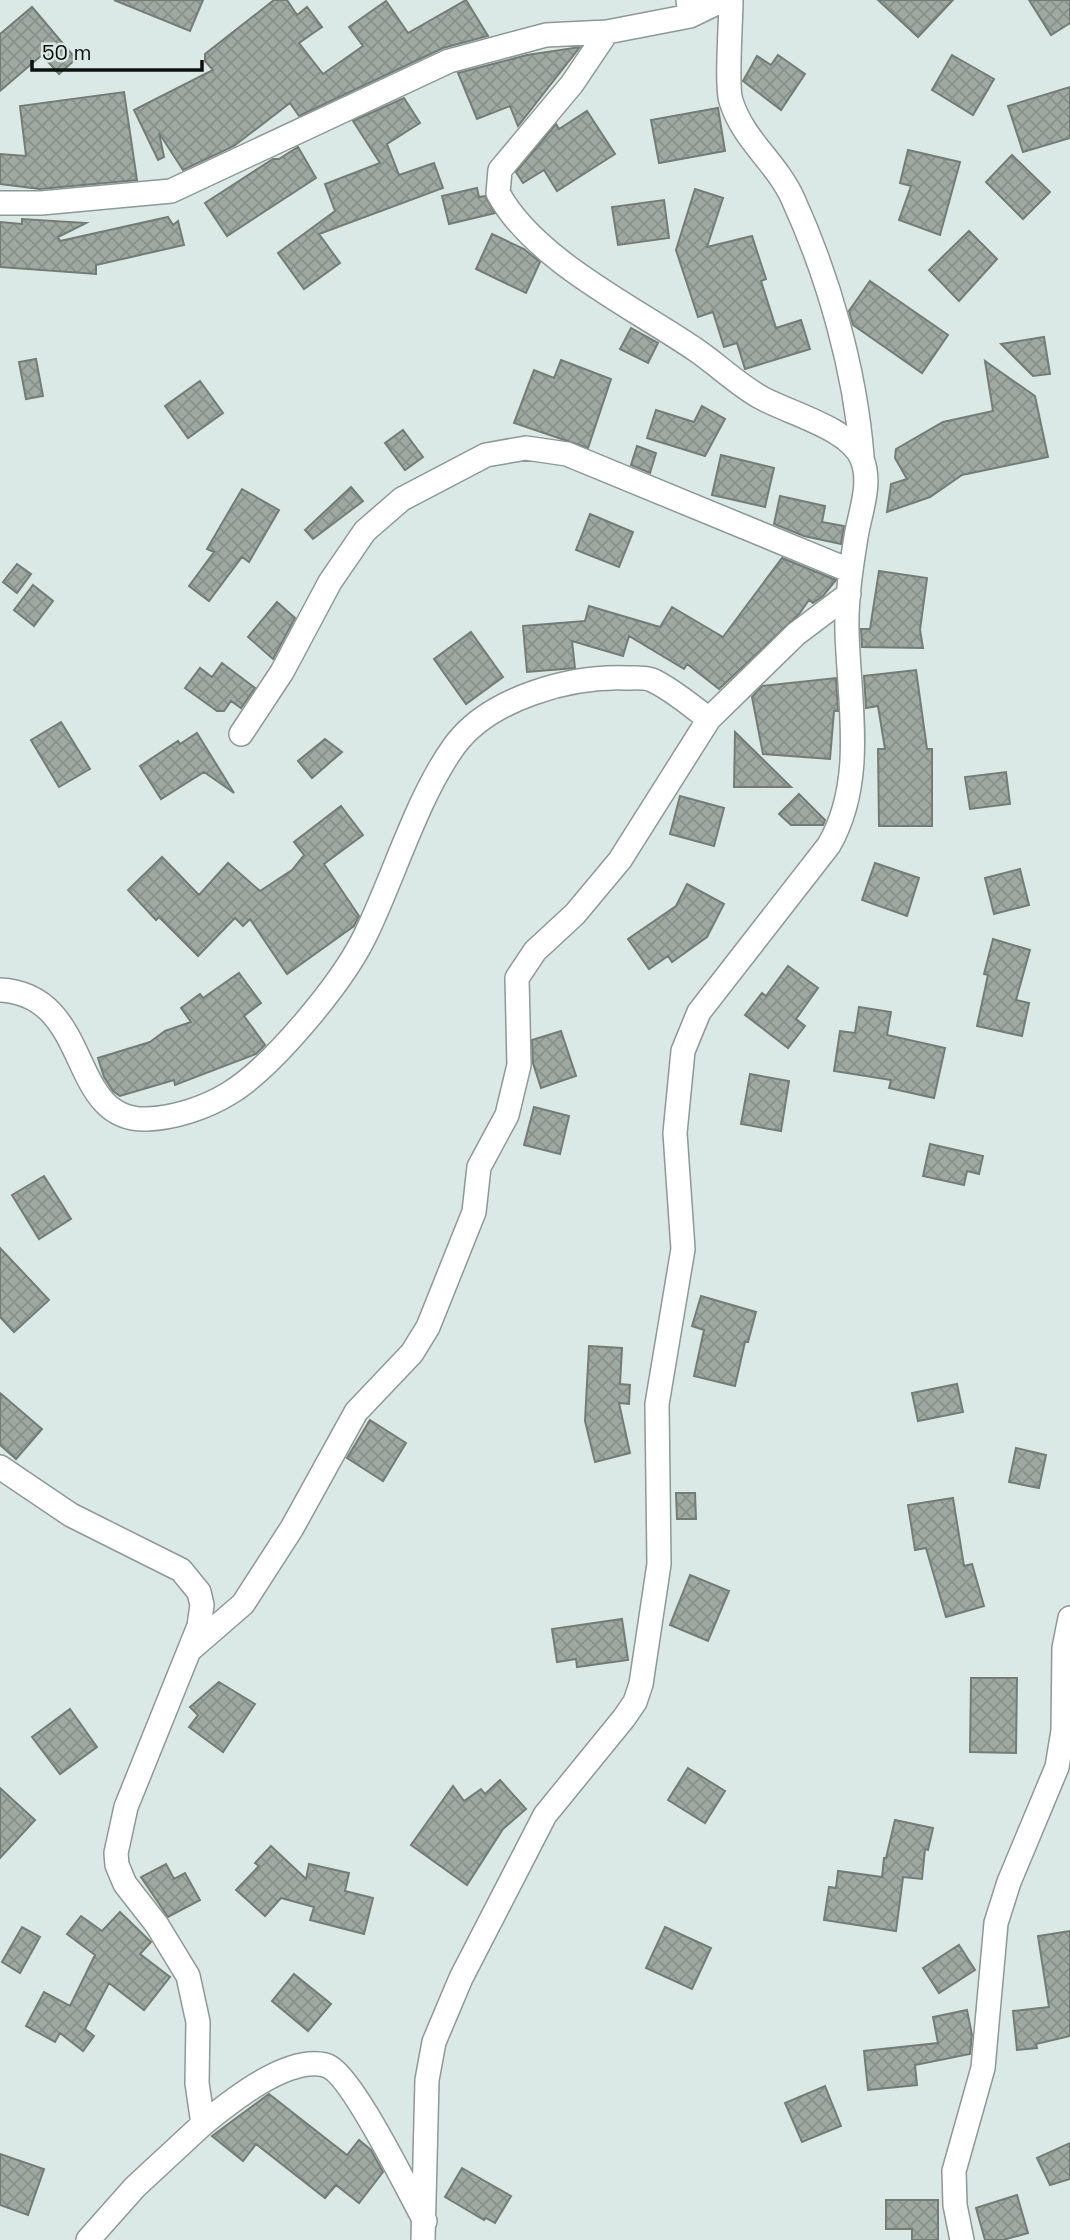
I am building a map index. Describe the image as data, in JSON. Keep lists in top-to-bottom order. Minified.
{"scale_bar":"50 m"}
